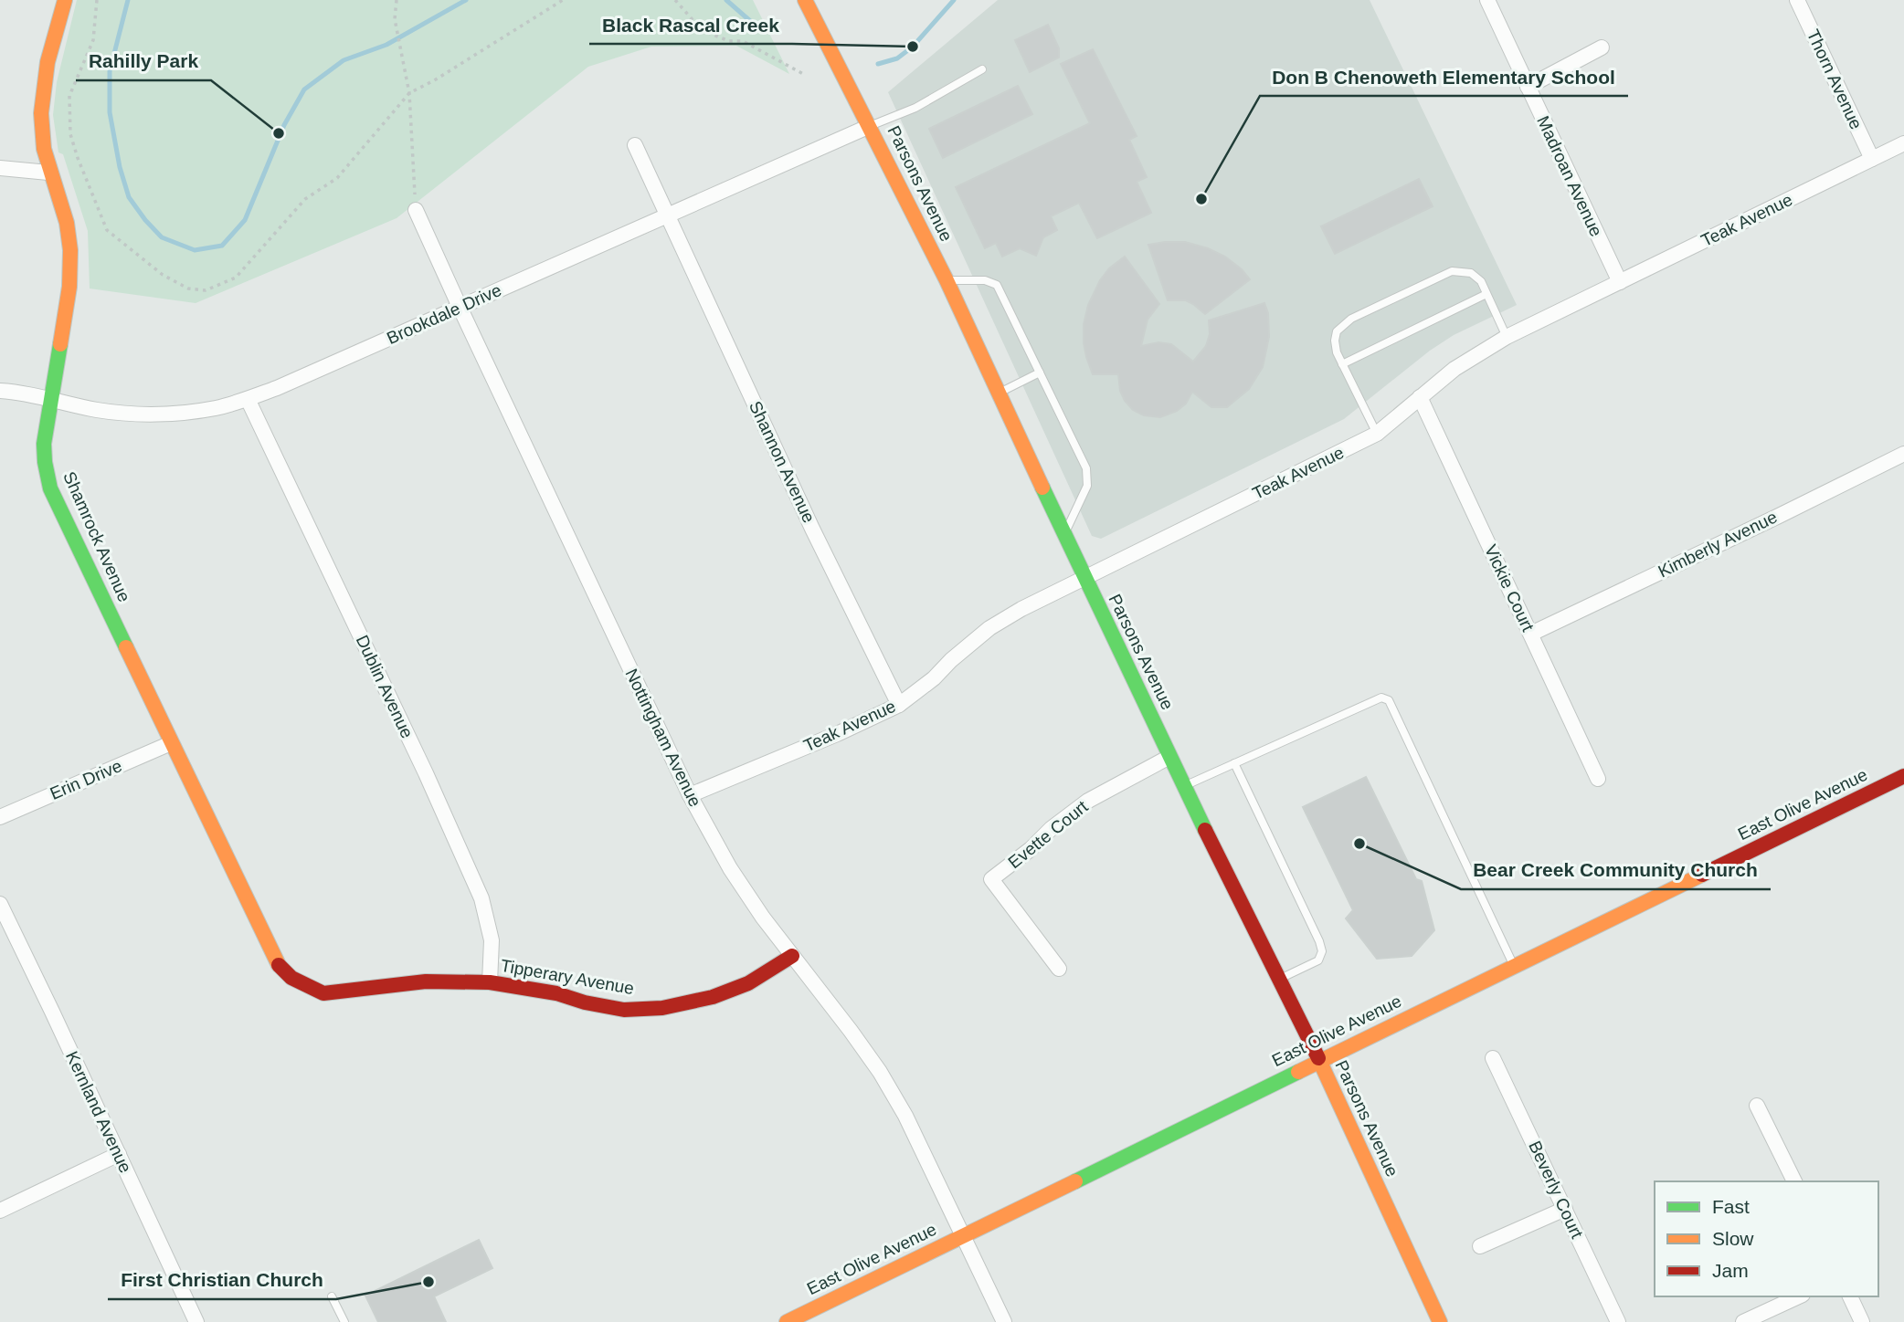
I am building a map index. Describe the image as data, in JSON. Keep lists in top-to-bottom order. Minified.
{"streets":{"street":["Thorn Avenue","Madroan Avenue","Parsons Avenue","Teak Avenue","Brookdale Drive","Shannon Avenue","Shamrock Avenue","Kimberly Avenue","Vickie Court","Dublin Avenue","Nottingham Avenue","Erin Drive","East Olive Avenue","Evette Court","Tipperary Avenue","Kernland Avenue","Beverly Court"]},"crossings":[["Thorn Avenue","Teak Avenue"],["Madroan Avenue","Teak Avenue"],["Parsons Avenue","Teak Avenue"],["Parsons Avenue","Brookdale Drive"],["Parsons Avenue","East Olive Avenue"],["Parsons Avenue","Evette Court"],["Teak Avenue","Shannon Avenue"],["Teak Avenue","Vickie Court"],["Teak Avenue","Nottingham Avenue"],["Brookdale Drive","Shannon Avenue"],["Brookdale Drive","Shamrock Avenue"],["Brookdale Drive","Dublin Avenue"],["Brookdale Drive","Nottingham Avenue"],["Shamrock Avenue","Erin Drive"],["Shamrock Avenue","Tipperary Avenue"],["Kimberly Avenue","Vickie Court"],["Dublin Avenue","Tipperary Avenue"],["Nottingham Avenue","East Olive Avenue"],["Nottingham Avenue","Tipperary Avenue"]],"places":["Black Rascal Creek","Rahilly Park","Don B Chenoweth Elementary School","Bear Creek Community Church","First Christian Church"],"legend":["Fast","Slow","Jam"]}
